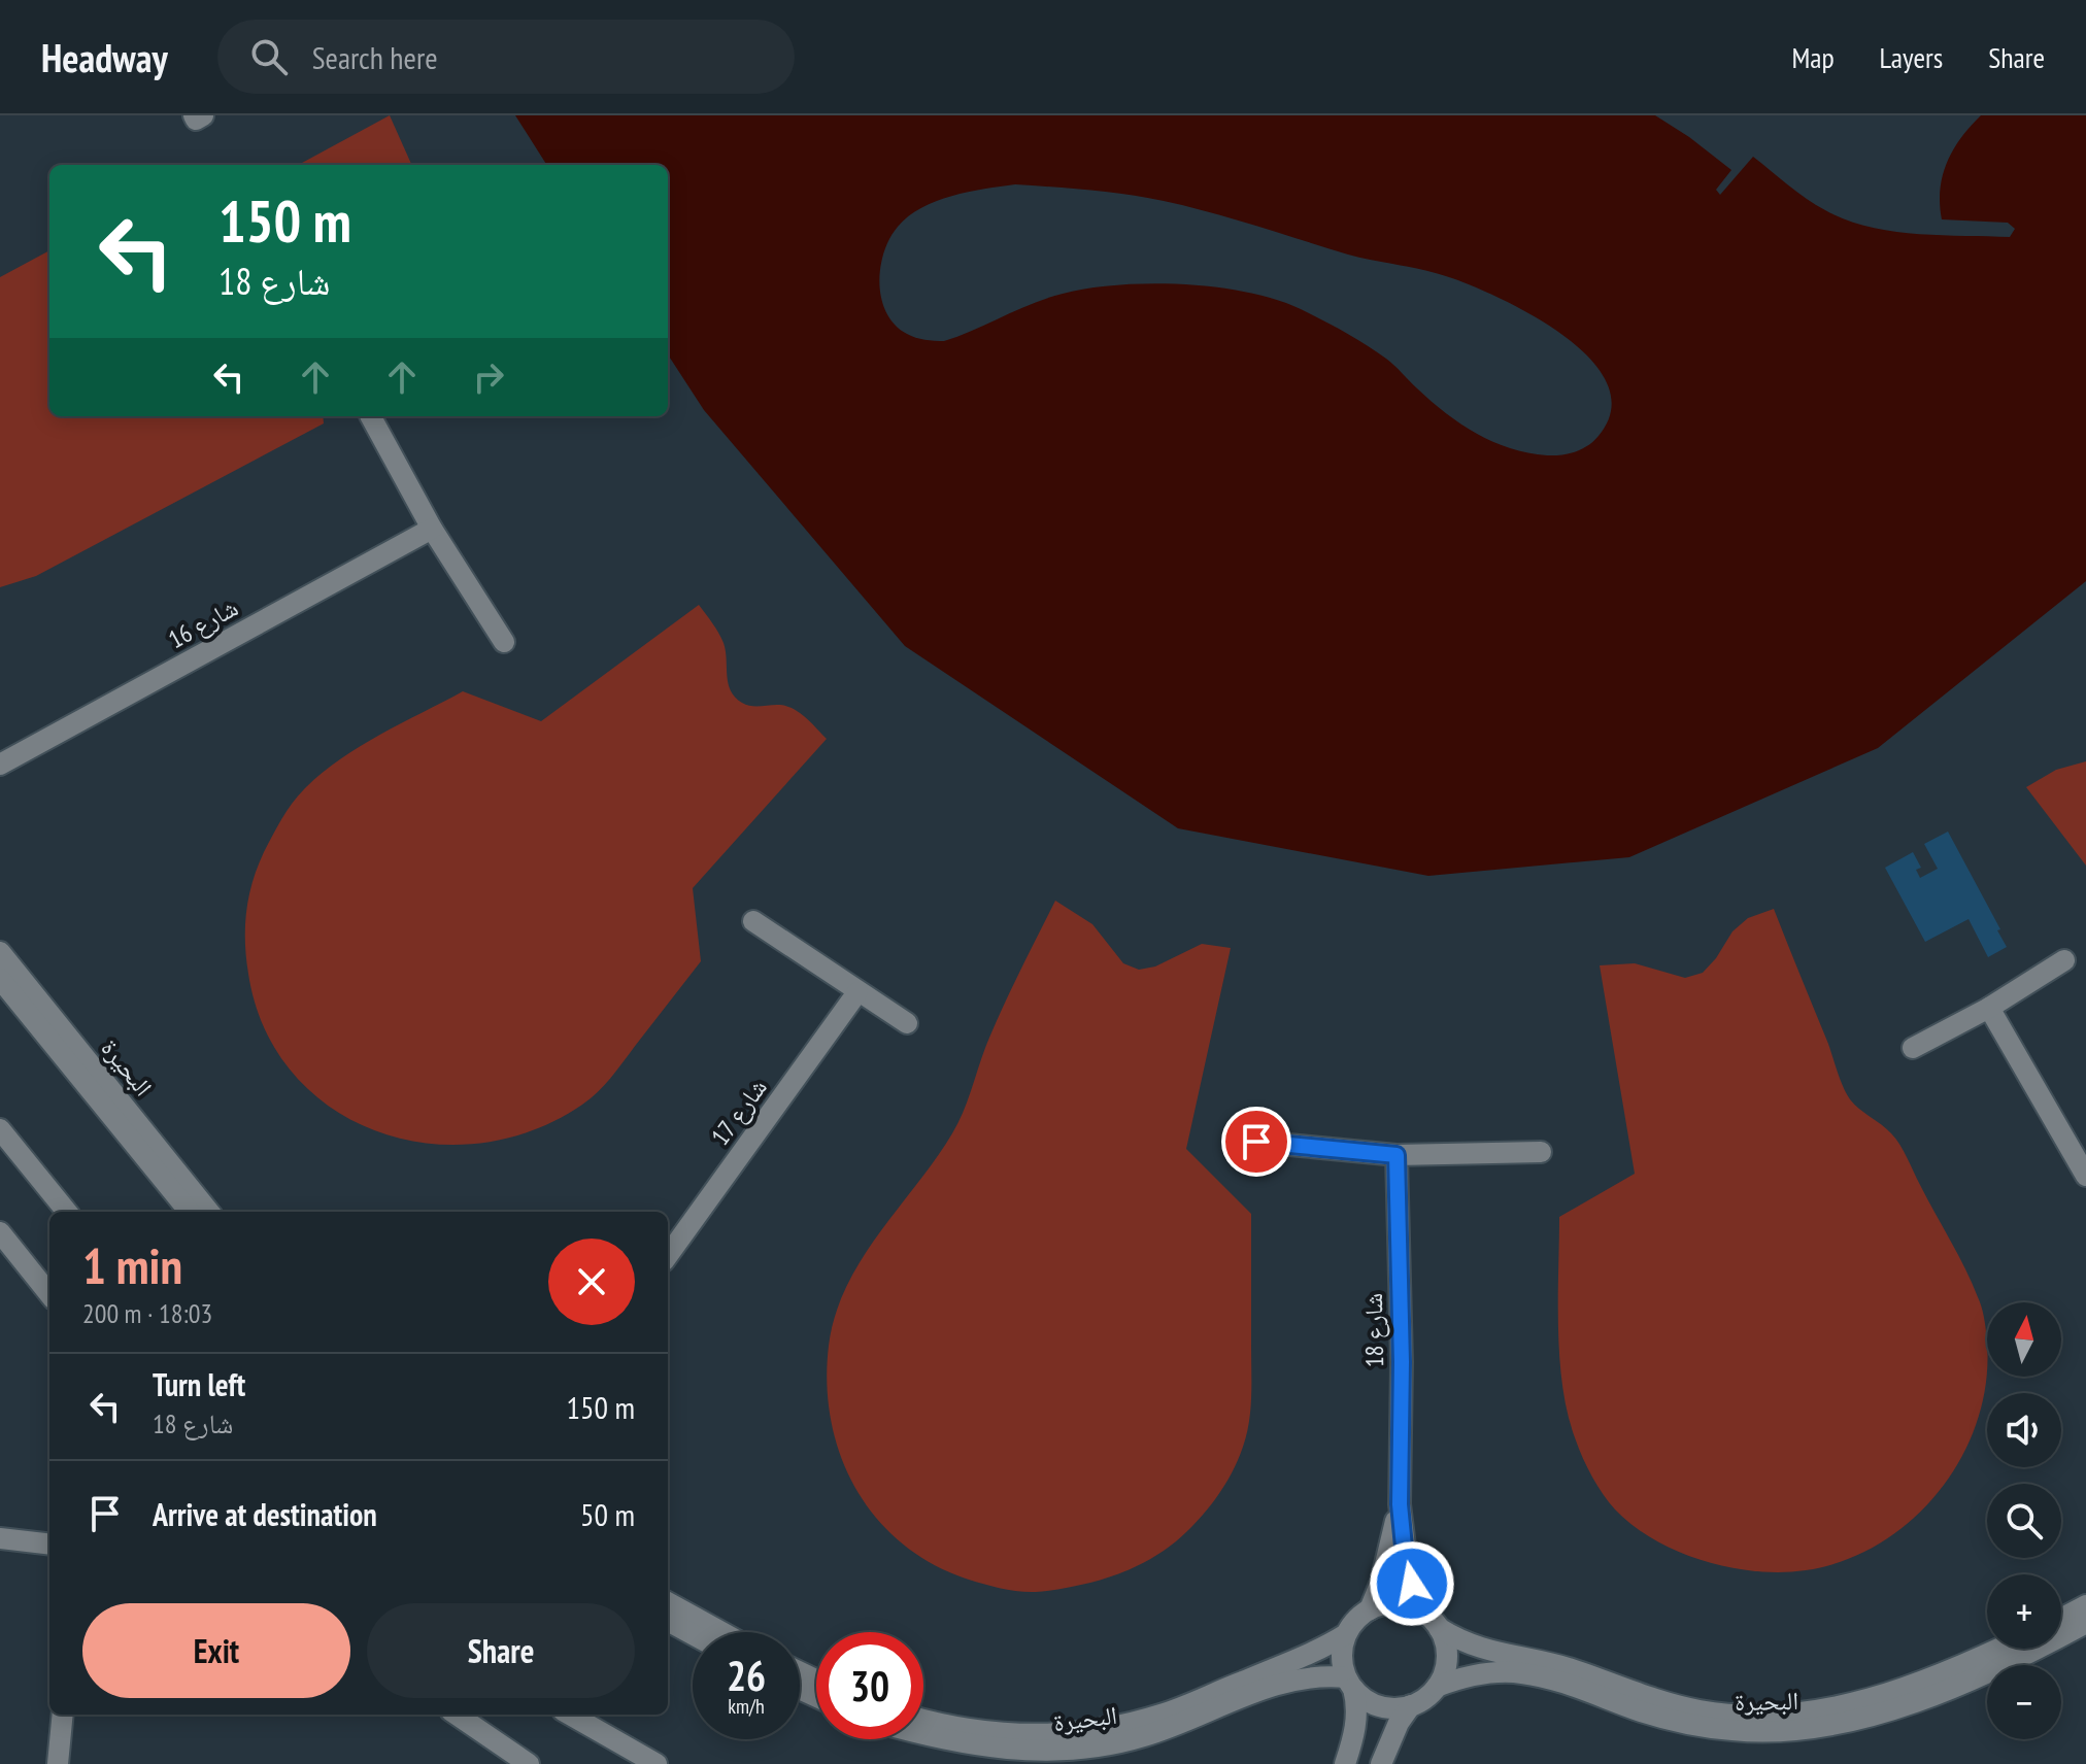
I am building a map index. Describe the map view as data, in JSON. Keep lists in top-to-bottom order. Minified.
{"streets":{"street":["شارع 16","البحيرة","شارع 17","شارع 18"]},"crossings":[["البحيرة","شارع 18"]],"north":"top","page":{"header":"Headway","search":"Search here","nav":["Map","Layers","Share"],"turn":["150 m","شارع 18"],"heading":["1 min","200 m · 18:03"],"map_buttons":["+","−"],"list":[{"name":"Turn left","note":"شارع 18","value":"150 m"},{"name":"Arrive at destination","value":"50 m"}],"buttons":["Exit","Share"],"speed":"26 km/h","limit":"30"}}
